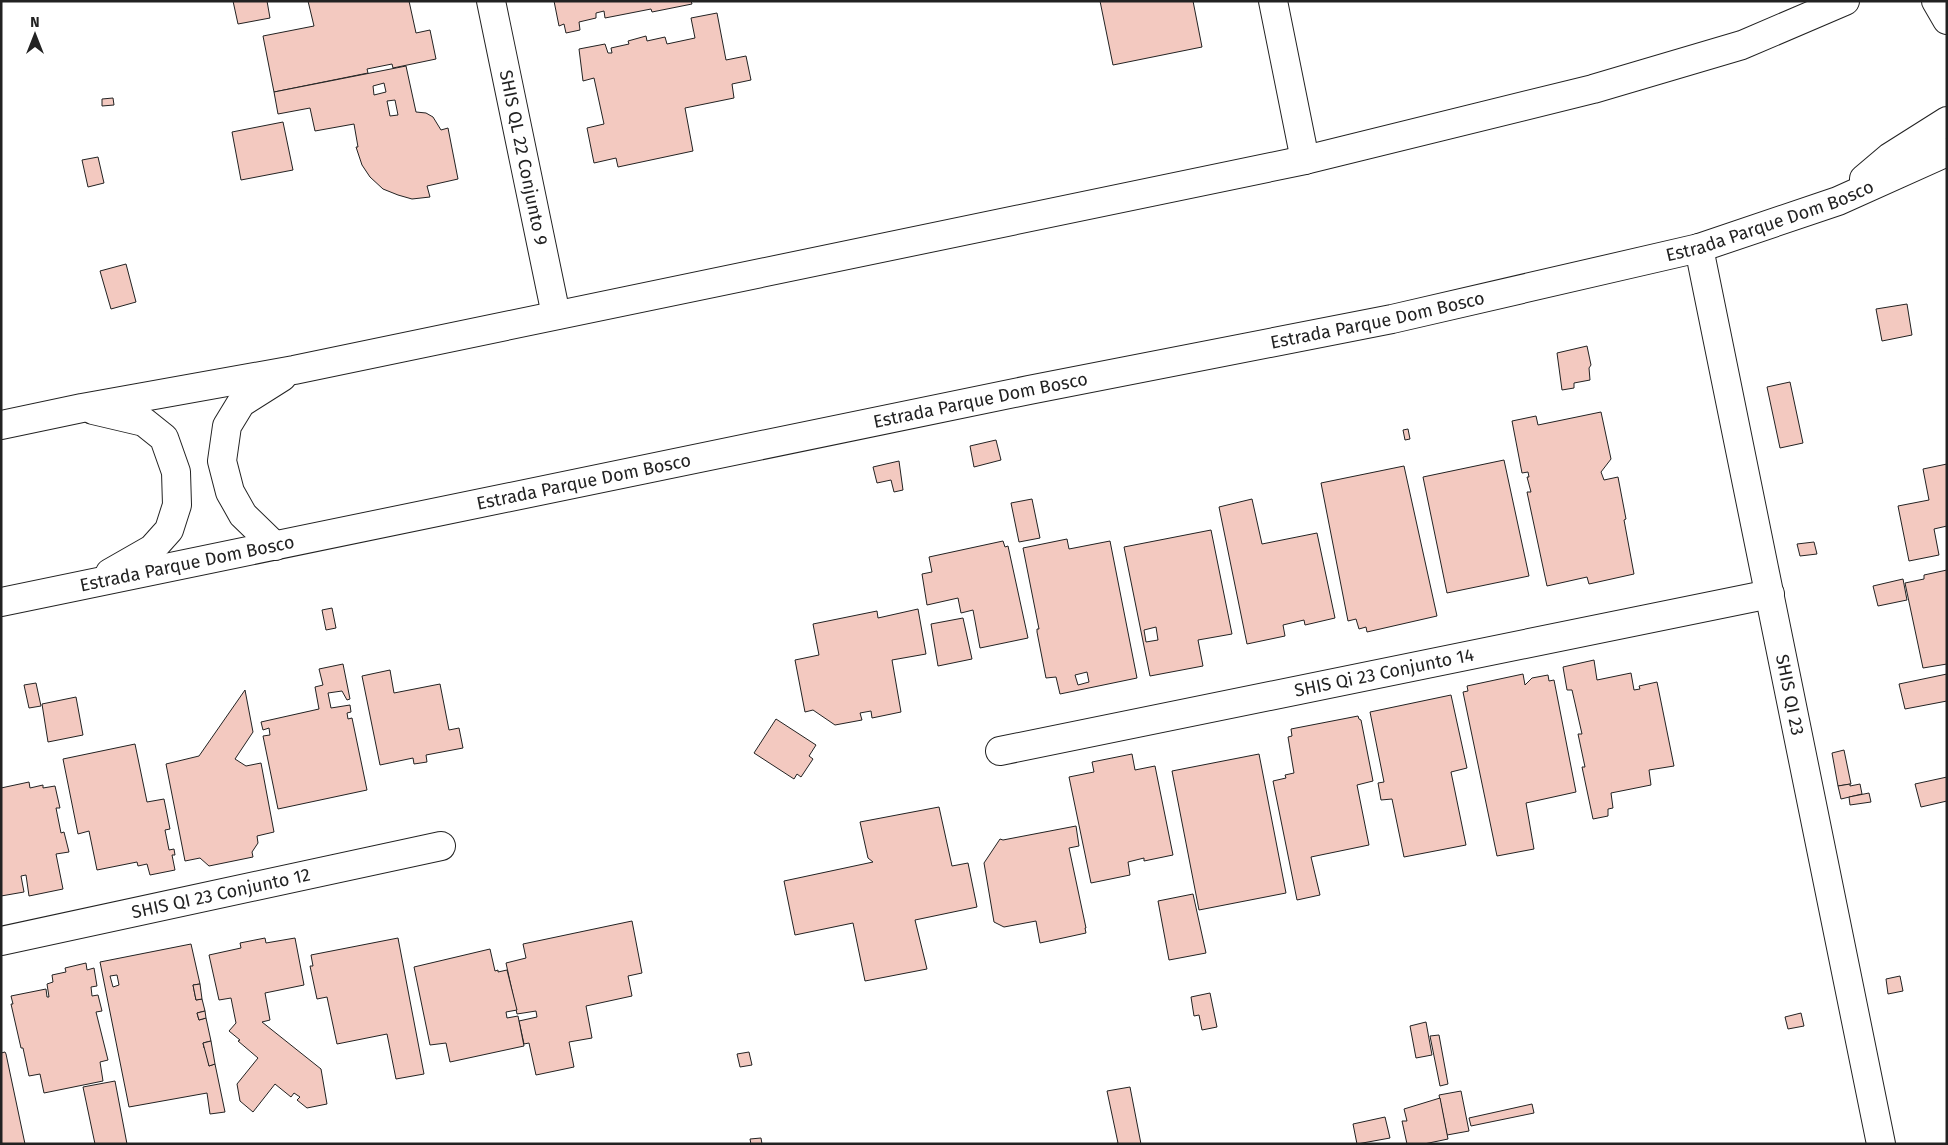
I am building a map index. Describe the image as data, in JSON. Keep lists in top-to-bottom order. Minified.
{"streets":{"main road":["SHIS QL 22 Conjunto 9","Estrada Parque Dom Bosco","SHIS Qi 23 Conjunto 14","SHIS QI 23","SHIS QI 23 Conjunto 12"]},"crossings":[["Estrada Parque Dom Bosco","SHIS QI 23"],["SHIS Qi 23 Conjunto 14","SHIS QI 23"]],"north":"top"}
